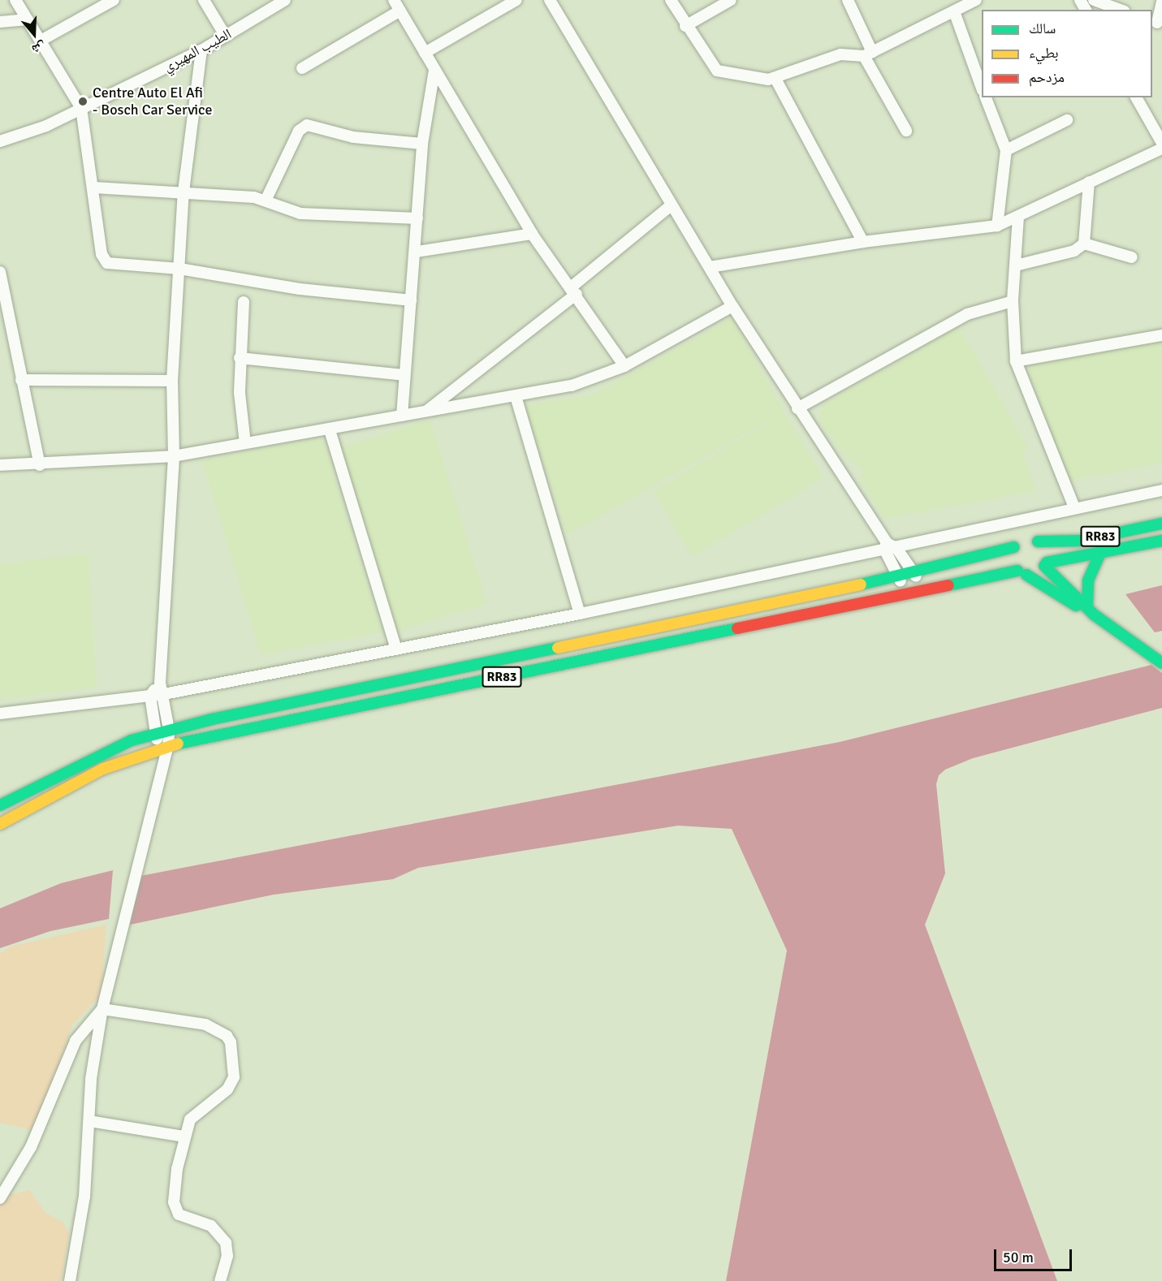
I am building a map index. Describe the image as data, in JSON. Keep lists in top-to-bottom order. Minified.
{"streets":{"main road":["RR83"],"street":["الطيب المهيري"]},"places":["Centre Auto El Afi - Bosch Car Service"],"legend":["سالك","بطيء","مزدحم"],"scale_bar":"50 m","north":"bottom"}
